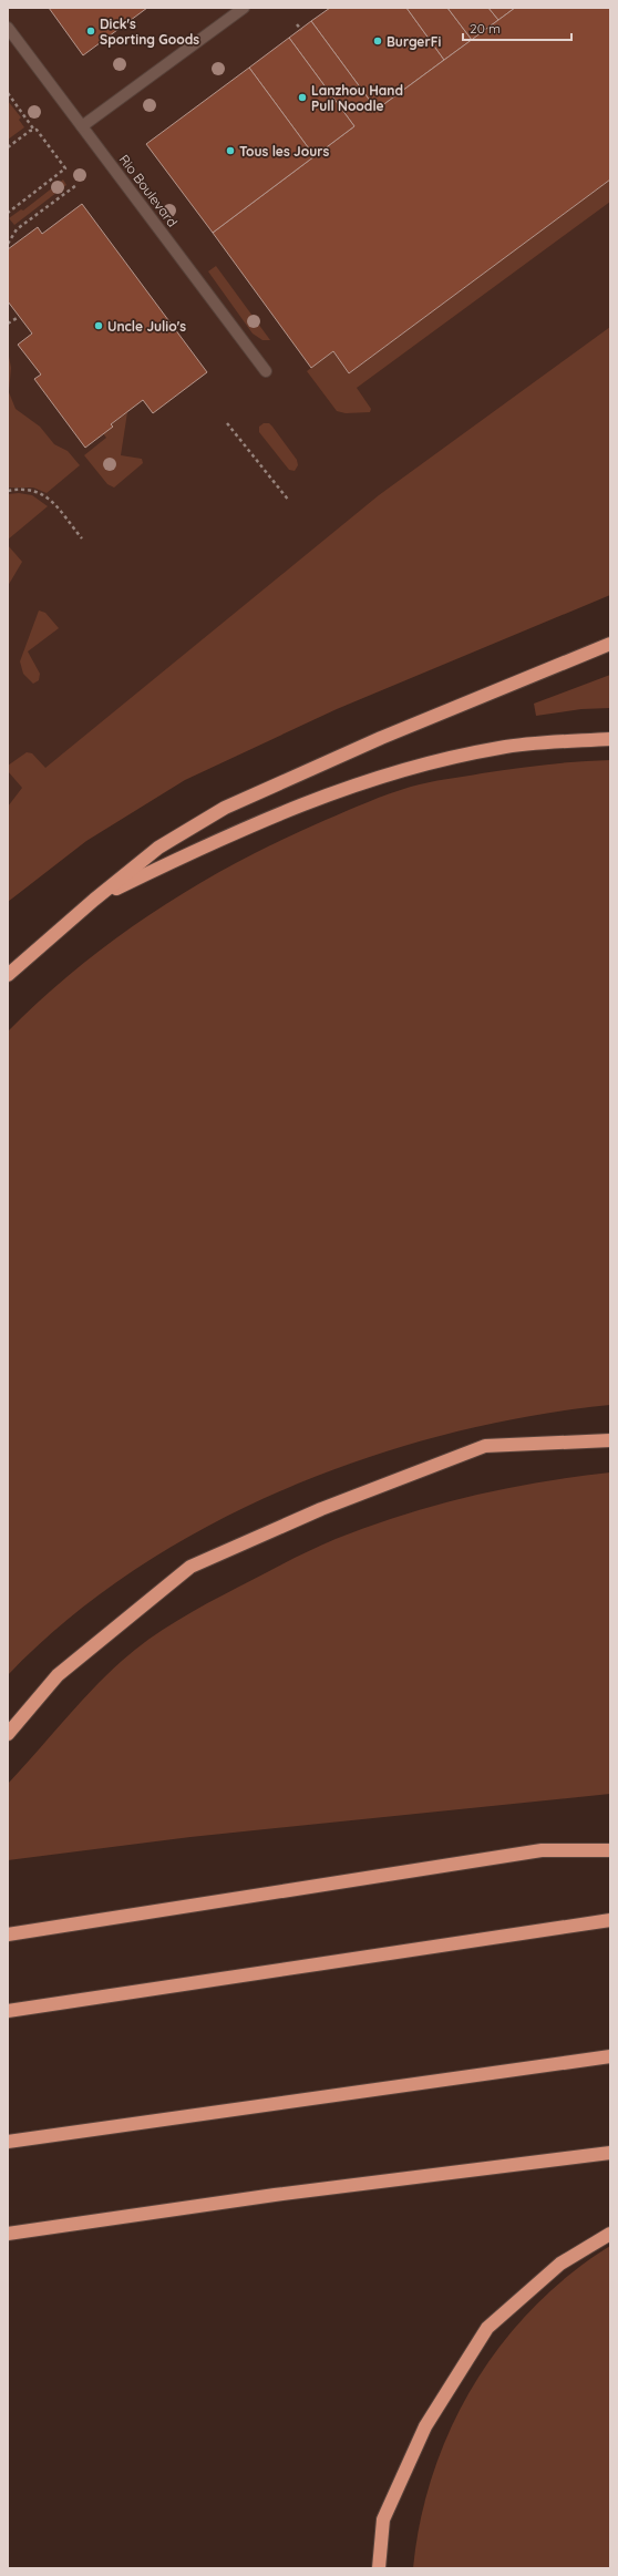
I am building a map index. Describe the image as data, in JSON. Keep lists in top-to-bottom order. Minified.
{"streets":{"lane":["Rio Boulevard"]},"places":["Dick's Sporting Goods","BurgerFi","Lanzhou Hand Pull Noodle","Tous les Jours","Uncle Julio's"],"scale_bar":"20 m"}
